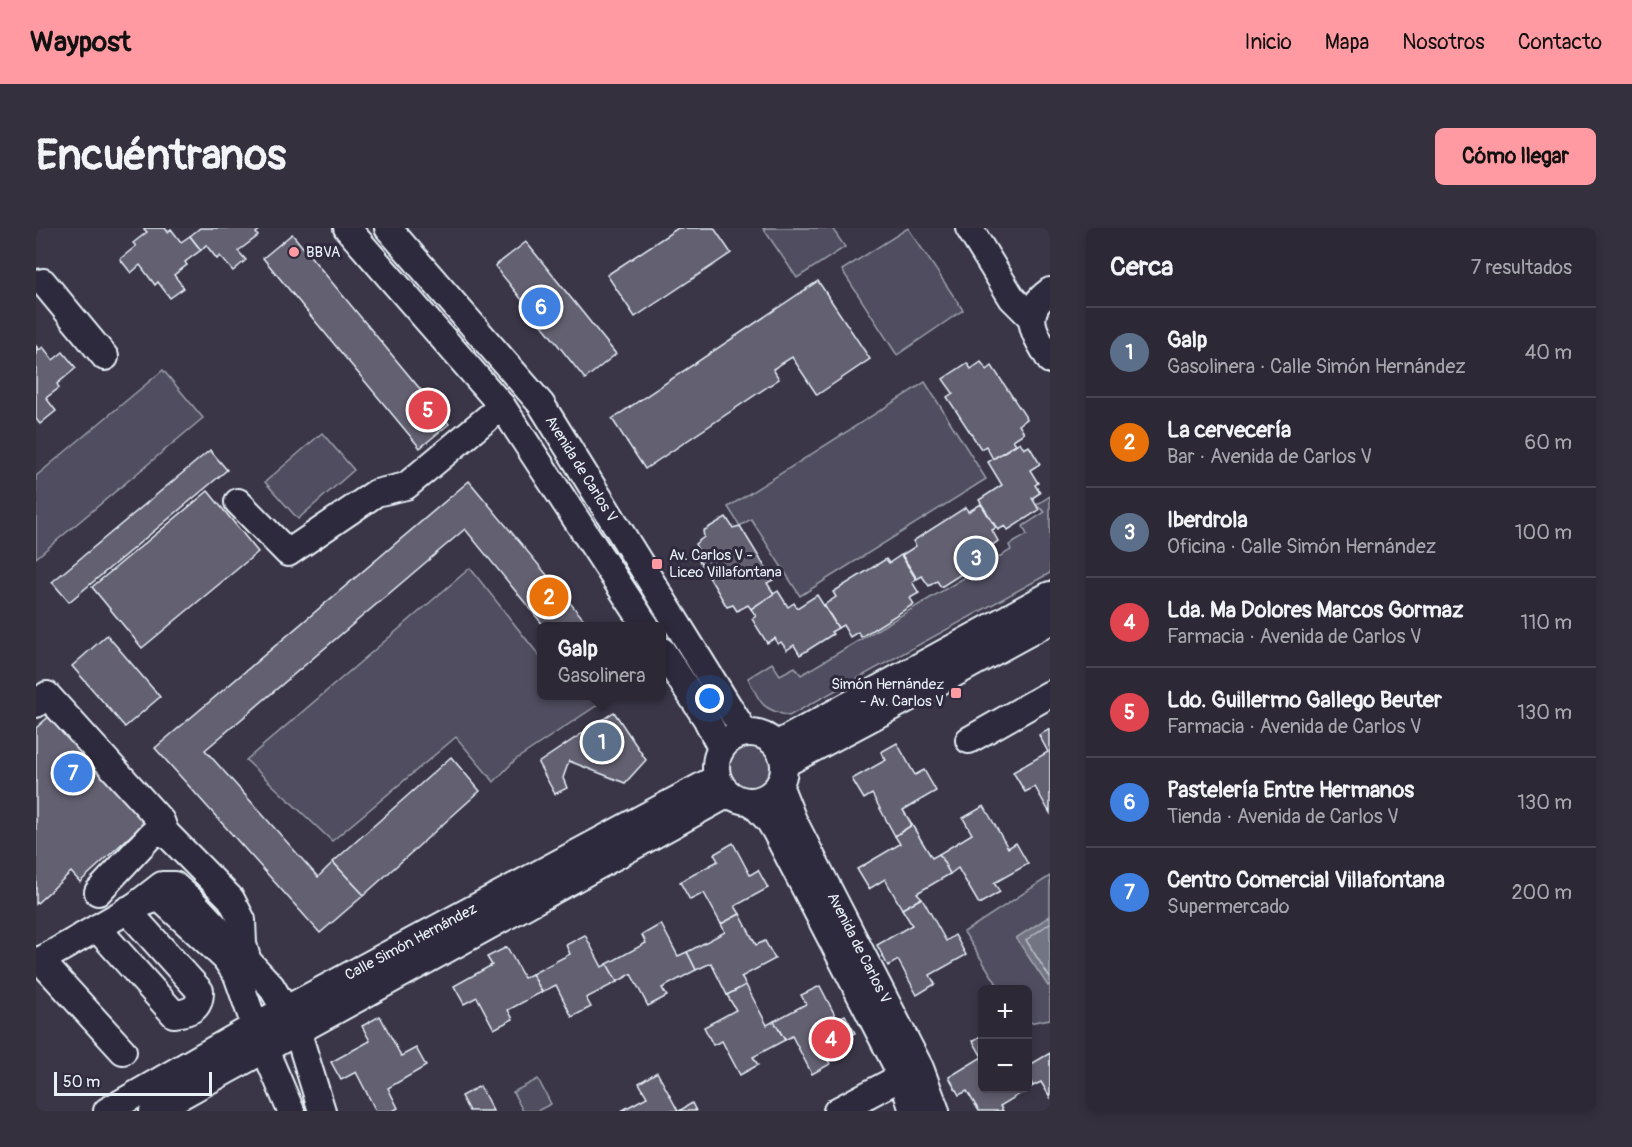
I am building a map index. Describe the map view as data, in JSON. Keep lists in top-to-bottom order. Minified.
{"streets":{"street":["Avenida de Carlos V","Calle Simón Hernández"]},"crossings":[["Avenida de Carlos V","Calle Simón Hernández"]],"places":{"other":["BBVA"],"transit":["Av. Carlos V - Liceo Villafontana","Simón Hernández - Av. Carlos V"]},"scale_bar":"50 m","page":{"header":"Waypost","nav":["Inicio","Mapa","Nosotros","Contacto"],"buttons":"Cómo llegar","title":"Encuéntranos","heading":["Cerca","7 resultados"],"pins":["6","5","3","2","1","7","4"],"list":[{"mark":"1","name":"Galp","note":"Gasolinera · Calle Simón Hernández","value":"40 m"},{"mark":"2","name":"La cervecería","note":"Bar · Avenida de Carlos V","value":"60 m"},{"mark":"3","name":"Iberdrola","note":"Oficina · Calle Simón Hernández","value":"100 m"},{"mark":"4","name":"Lda. Mª Dolores Marcos Gormaz","note":"Farmacia · Avenida de Carlos V","value":"110 m"},{"mark":"5","name":"Ldo. Guillermo Gallego Beuter","note":"Farmacia · Avenida de Carlos V","value":"130 m"},{"mark":"6","name":"Pastelería Entre Hermanos","note":"Tienda · Avenida de Carlos V","value":"130 m"},{"mark":"7","name":"Centro Comercial Villafontana","note":"Supermercado","value":"200 m"}],"popup":["Galp","Gasolinera"],"map_buttons":["+","−"],"scale":"50 m"}}
